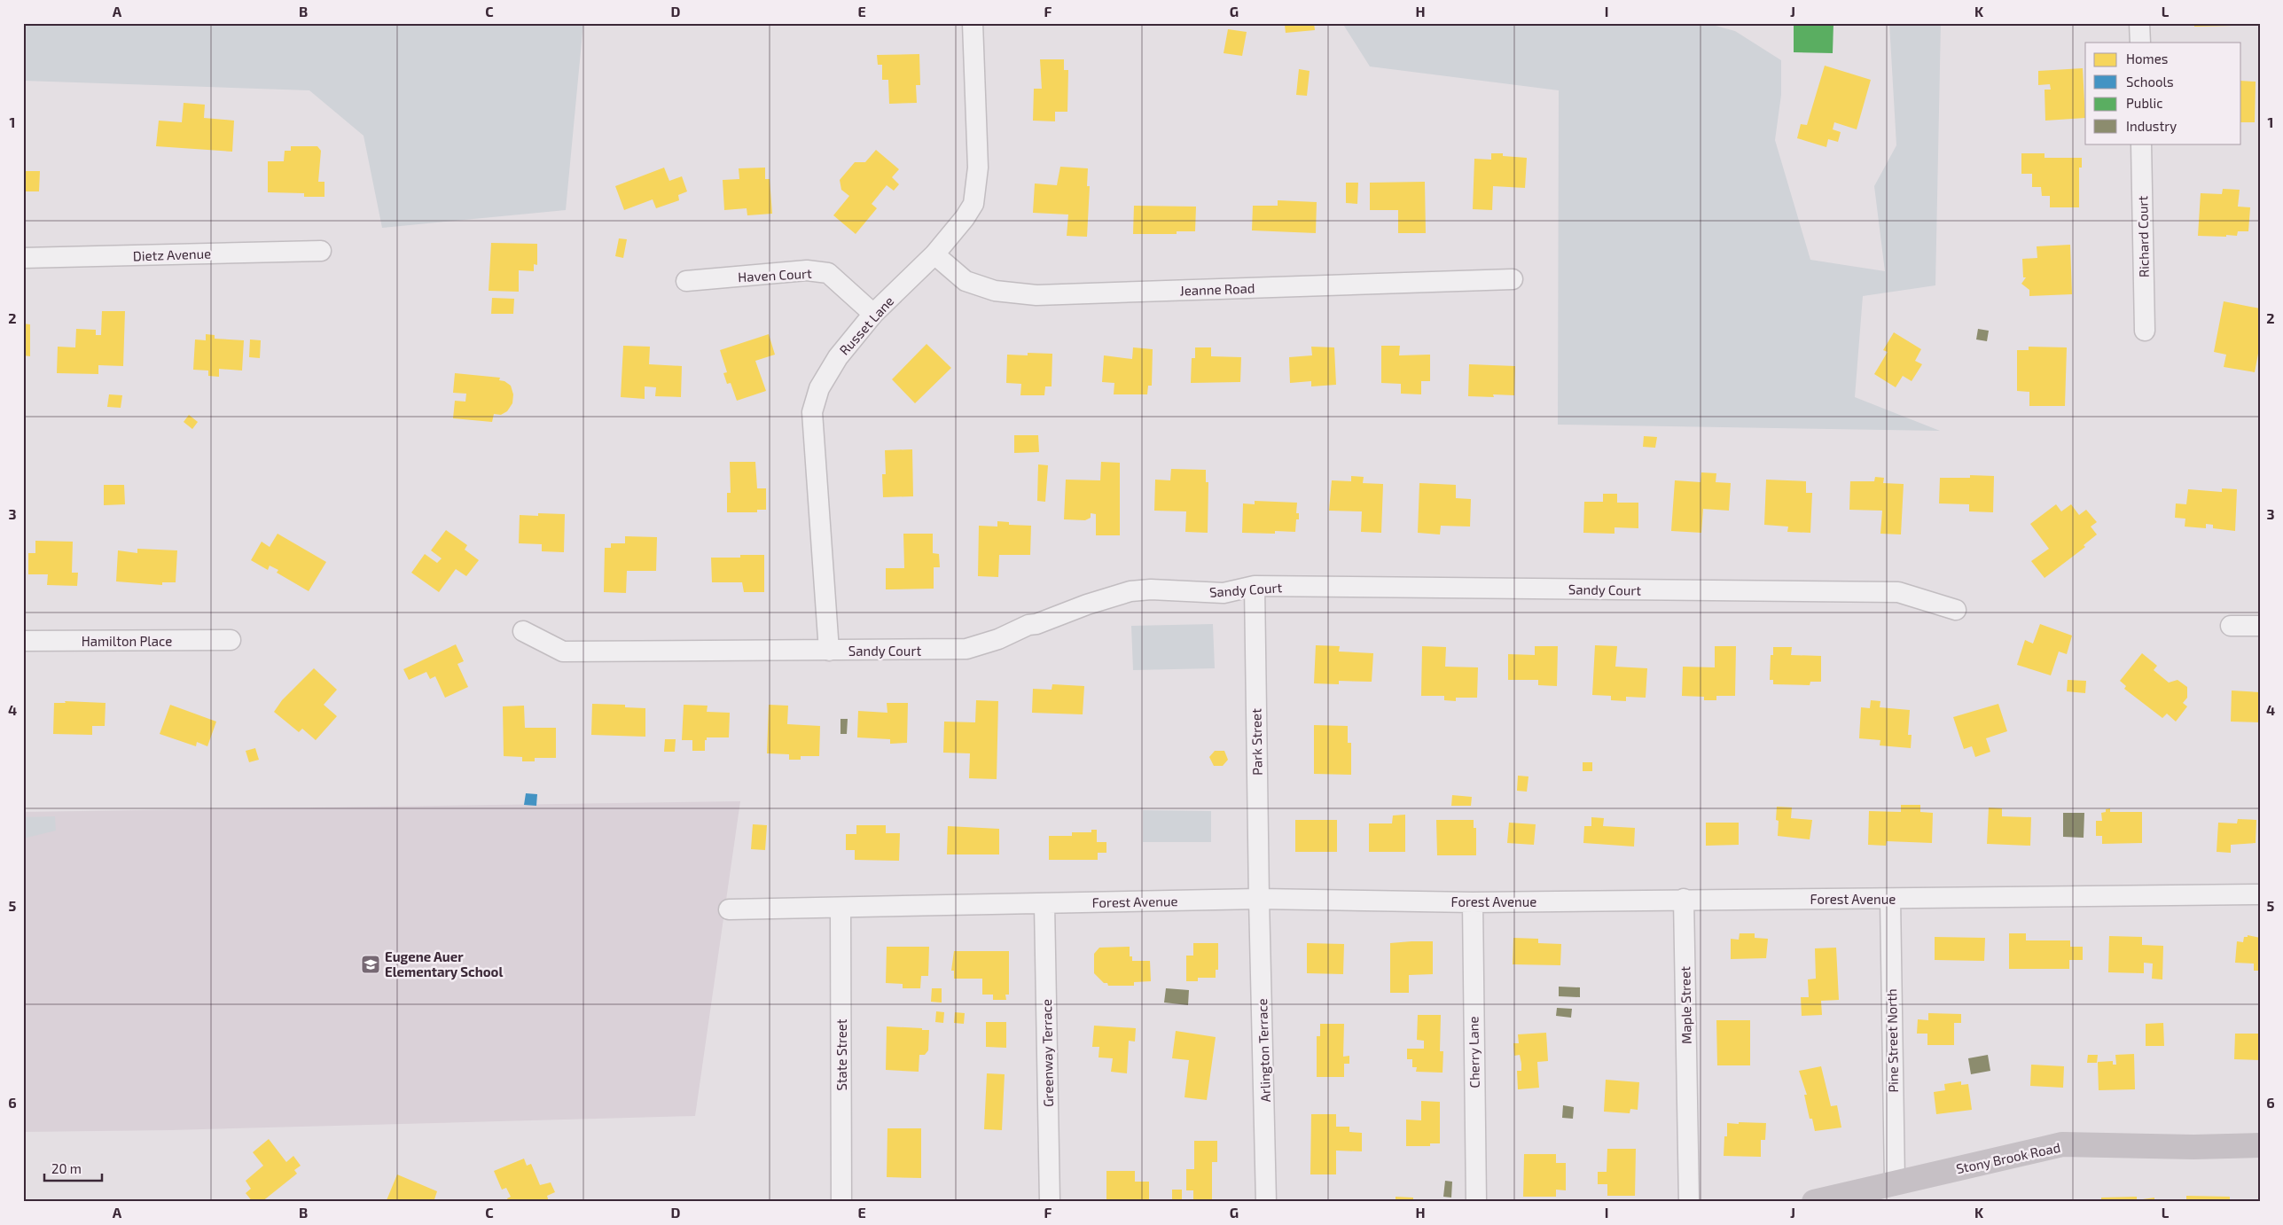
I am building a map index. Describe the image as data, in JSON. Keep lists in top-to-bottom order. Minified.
{"streets":{"main road":["Stony Brook Road"],"street":["Richard Court","Dietz Avenue","Haven Court","Jeanne Road","Russet Lane","Sandy Court","Hamilton Place","Park Street","Forest Avenue","Maple Street","Pine Street North","Arlington Terrace","Cherry Lane","Greenway Terrace","State Street"]},"crossings":[["Haven Court","Russet Lane"],["Jeanne Road","Russet Lane"],["Russet Lane","Sandy Court"],["Sandy Court","Park Street"],["Park Street","Forest Avenue"],["Park Street","Arlington Terrace"],["Forest Avenue","Maple Street"],["Forest Avenue","Pine Street North"],["Forest Avenue","Arlington Terrace"],["Forest Avenue","Cherry Lane"],["Forest Avenue","Greenway Terrace"],["Forest Avenue","State Street"],["Pine Street North","Stony Brook Road"]],"places":{"school or university":["Eugene Auer Elementary School"]},"legend":["Homes","Schools","Public","Industry"],"scale_bar":"20 m","grid":{"columns":["A","B","C","D","E","F","G","H","I","J","K","L"],"rows":["1","2","3","4","5","6"]}}
